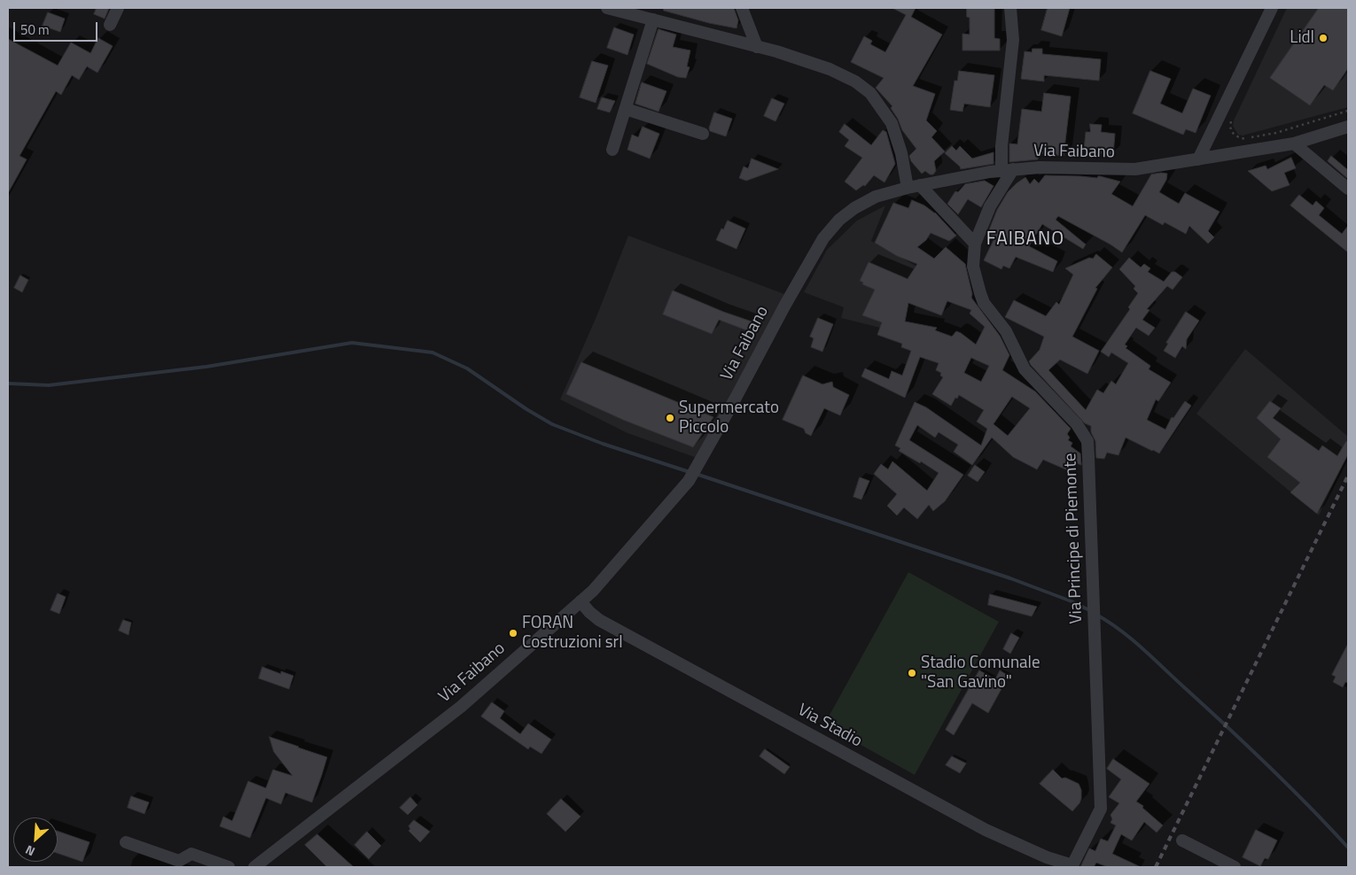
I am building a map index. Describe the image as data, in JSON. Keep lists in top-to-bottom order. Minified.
{"streets":{"street":["Via Faibano","Via Principe di Piemonte","Via Stadio"]},"crossings":[["Via Faibano","Via Principe di Piemonte"],["Via Faibano","Via Stadio"],["Via Principe di Piemonte","Via Stadio"]],"districts":["FAIBANO"],"places":["Lidl","Supermercato Piccolo","FORAN Costruzioni srl","Stadio Comunale \"San Gavino\""],"scale_bar":"50 m","north":"bottom left"}
